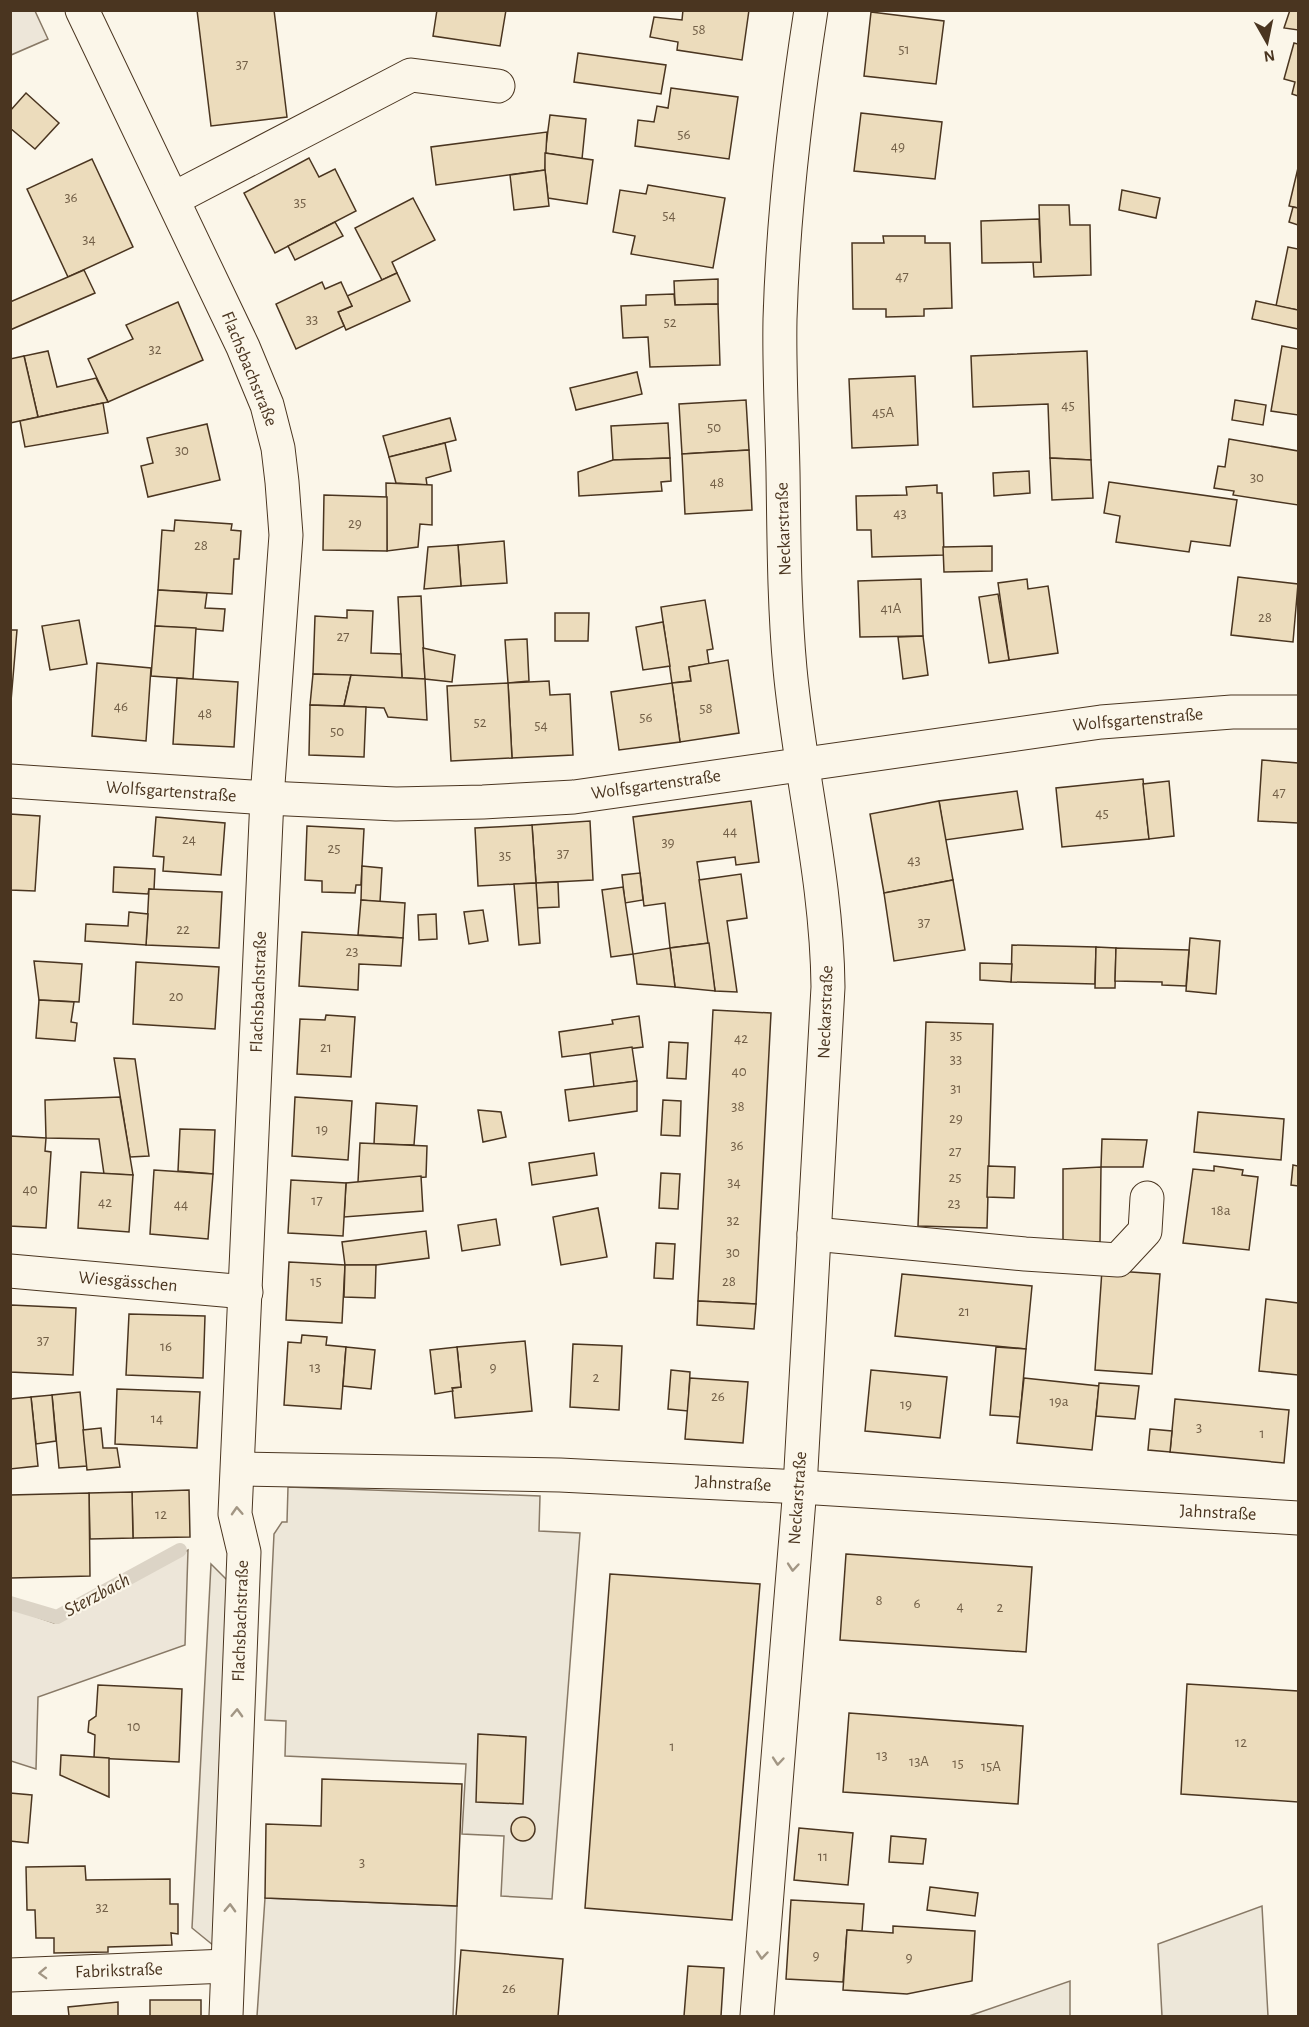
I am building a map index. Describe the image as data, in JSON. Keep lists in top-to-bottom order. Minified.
{"streets":{"street":["Flachsbachstraße","Neckarstraße","Wolfsgartenstraße","Wiesgässchen","Jahnstraße","Fabrikstraße"]},"crossings":[["Flachsbachstraße","Wolfsgartenstraße"],["Flachsbachstraße","Wiesgässchen"],["Flachsbachstraße","Jahnstraße"],["Flachsbachstraße","Fabrikstraße"],["Neckarstraße","Wolfsgartenstraße"],["Neckarstraße","Jahnstraße"]],"one_way":["Fabrikstraße"],"water":["Sterzbach"],"house_numbers":["58","51","37","56","49","36","35","54","34","47","33","52","32","45","45A","50","30","30","48","43","29","28","41A","28","27","46","58","48","56","52","54","50","47","45","44","24","39","25","37","35","43","37","22","23","20","35","42","21","33","40","31","38","29","19","36","27","25","34","40","17","42","23","44","18a","32","30","15","28","21","37","16","13","9","2","26","19a","19","14","3","1","12","8","6","4","2","10","12","1","13","13A","15","15A","11","3","32","9","9","26"],"north":"bottom"}
